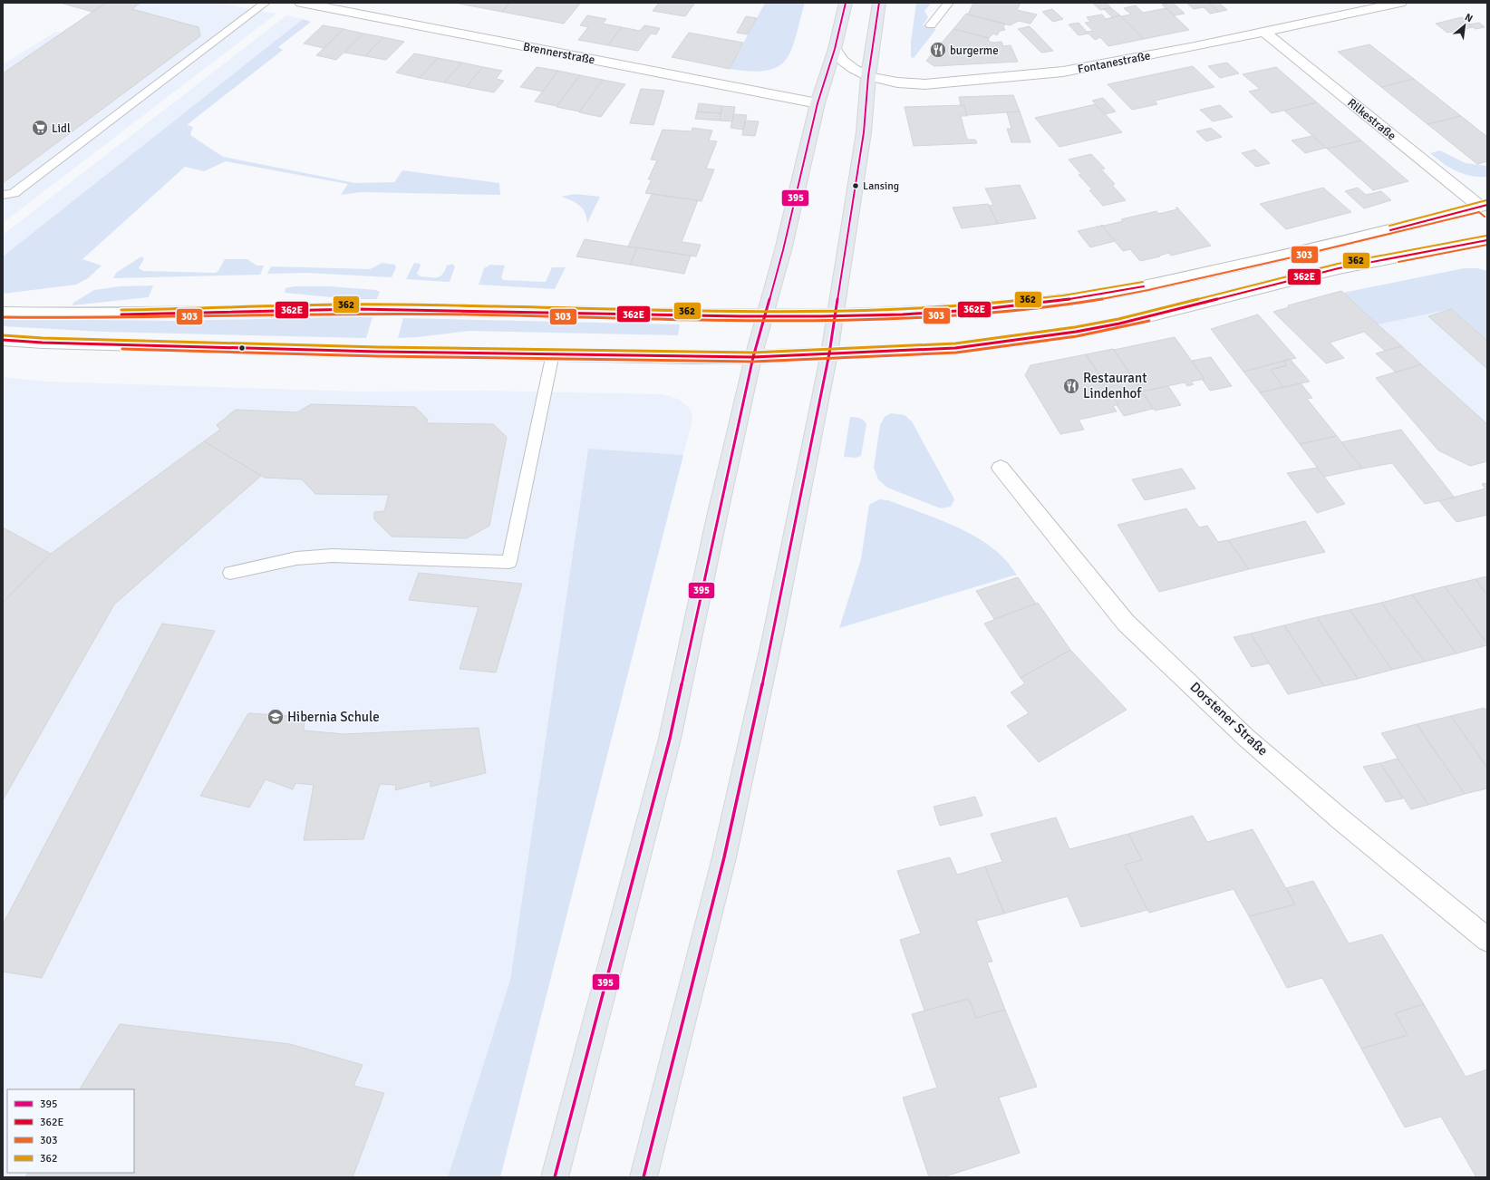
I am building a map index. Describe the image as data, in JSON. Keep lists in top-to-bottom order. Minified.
{"streets":{"street":["Brennerstraße","Fontanestraße","Rilkestraße","Dorstener Straße"]},"crossings":[["Fontanestraße","Rilkestraße"]],"places":{"restaurant":["burgerme","Restaurant Lindenhof"],"supermarket":["Lidl"],"other":["Lansing"],"school or university":["Hibernia Schule"]},"lines":["transit line 395","transit line 362","transit line 362E","transit line 303"],"legend":["395","362E","303","362"],"north":"top right"}
